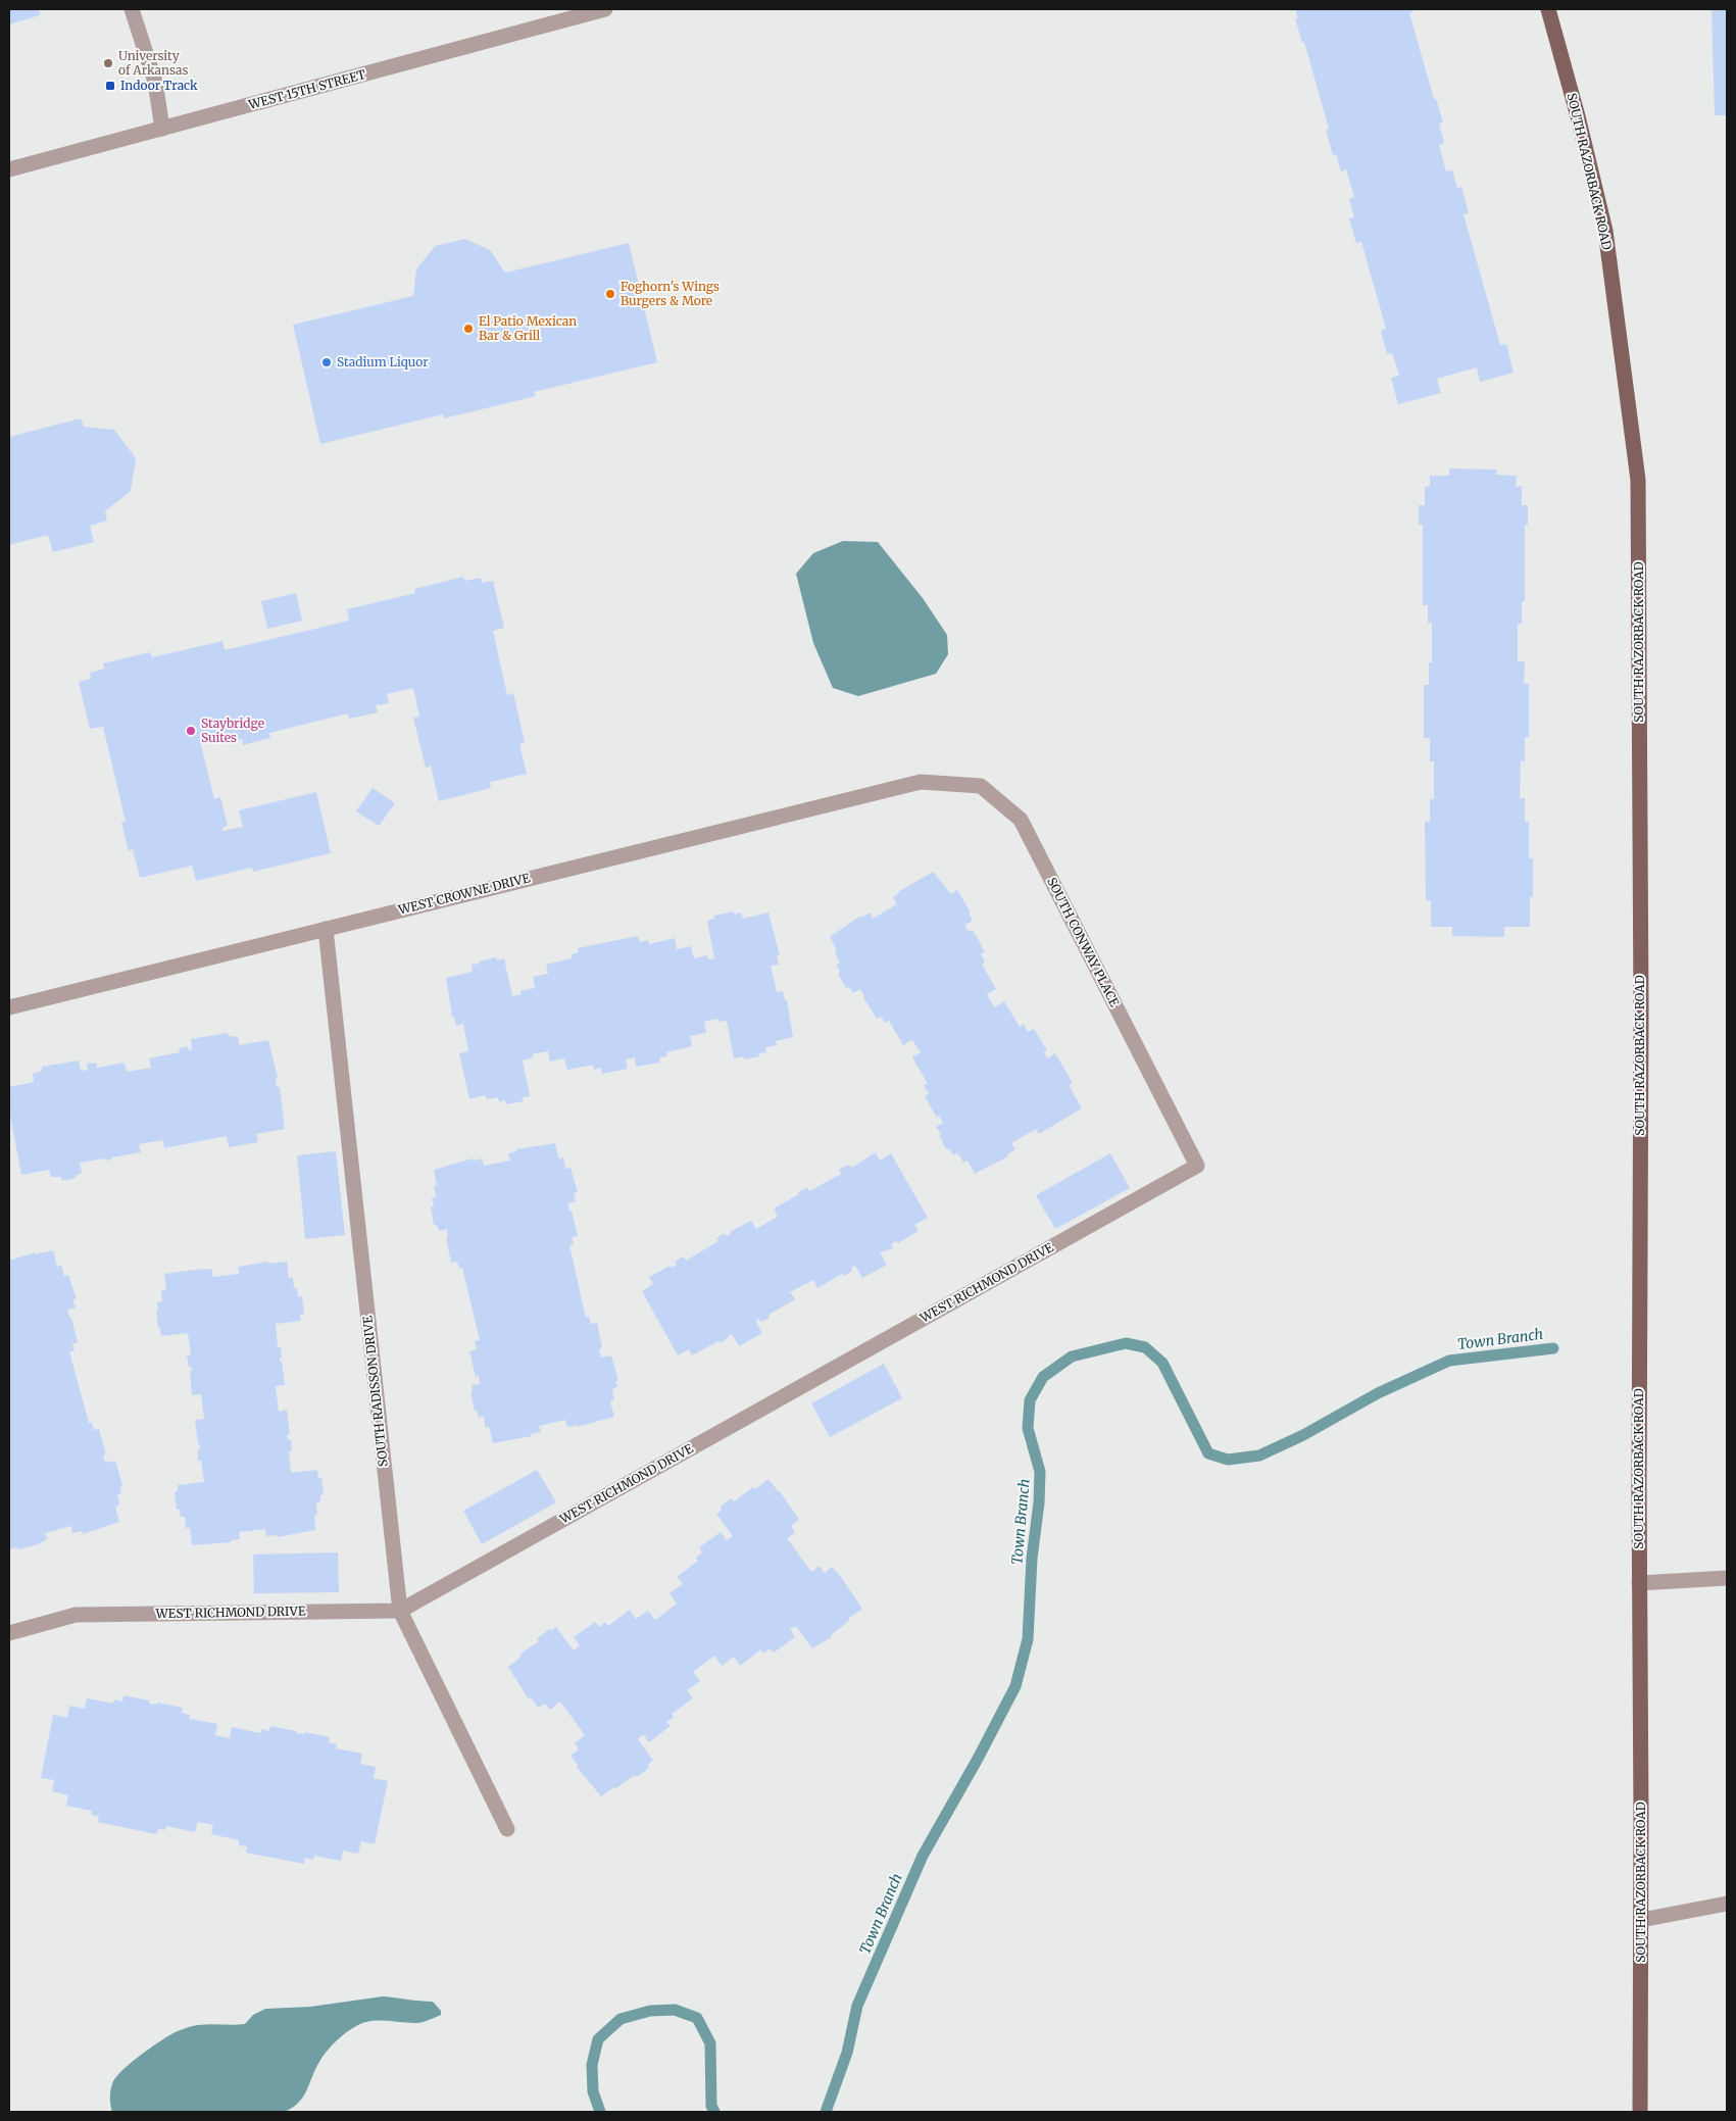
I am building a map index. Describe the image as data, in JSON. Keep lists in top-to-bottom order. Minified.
{"streets":{"main road":["SOUTH RAZORBACK ROAD"],"street":["WEST 15TH STREET","WEST CROWNE DRIVE","SOUTH CONWAY PLACE","WEST RICHMOND DRIVE","SOUTH RADISSON DRIVE"]},"crossings":[["WEST CROWNE DRIVE","SOUTH CONWAY PLACE"],["WEST CROWNE DRIVE","SOUTH RADISSON DRIVE"],["SOUTH CONWAY PLACE","WEST RICHMOND DRIVE"],["WEST RICHMOND DRIVE","SOUTH RADISSON DRIVE"]],"water":["Town Branch"],"places":{"other":["University of Arkansas","Foghorn's Wings Burgers & More","El Patio Mexican Bar & Grill","Stadium Liquor","Staybridge Suites"],"transit":["Indoor Track"]}}
